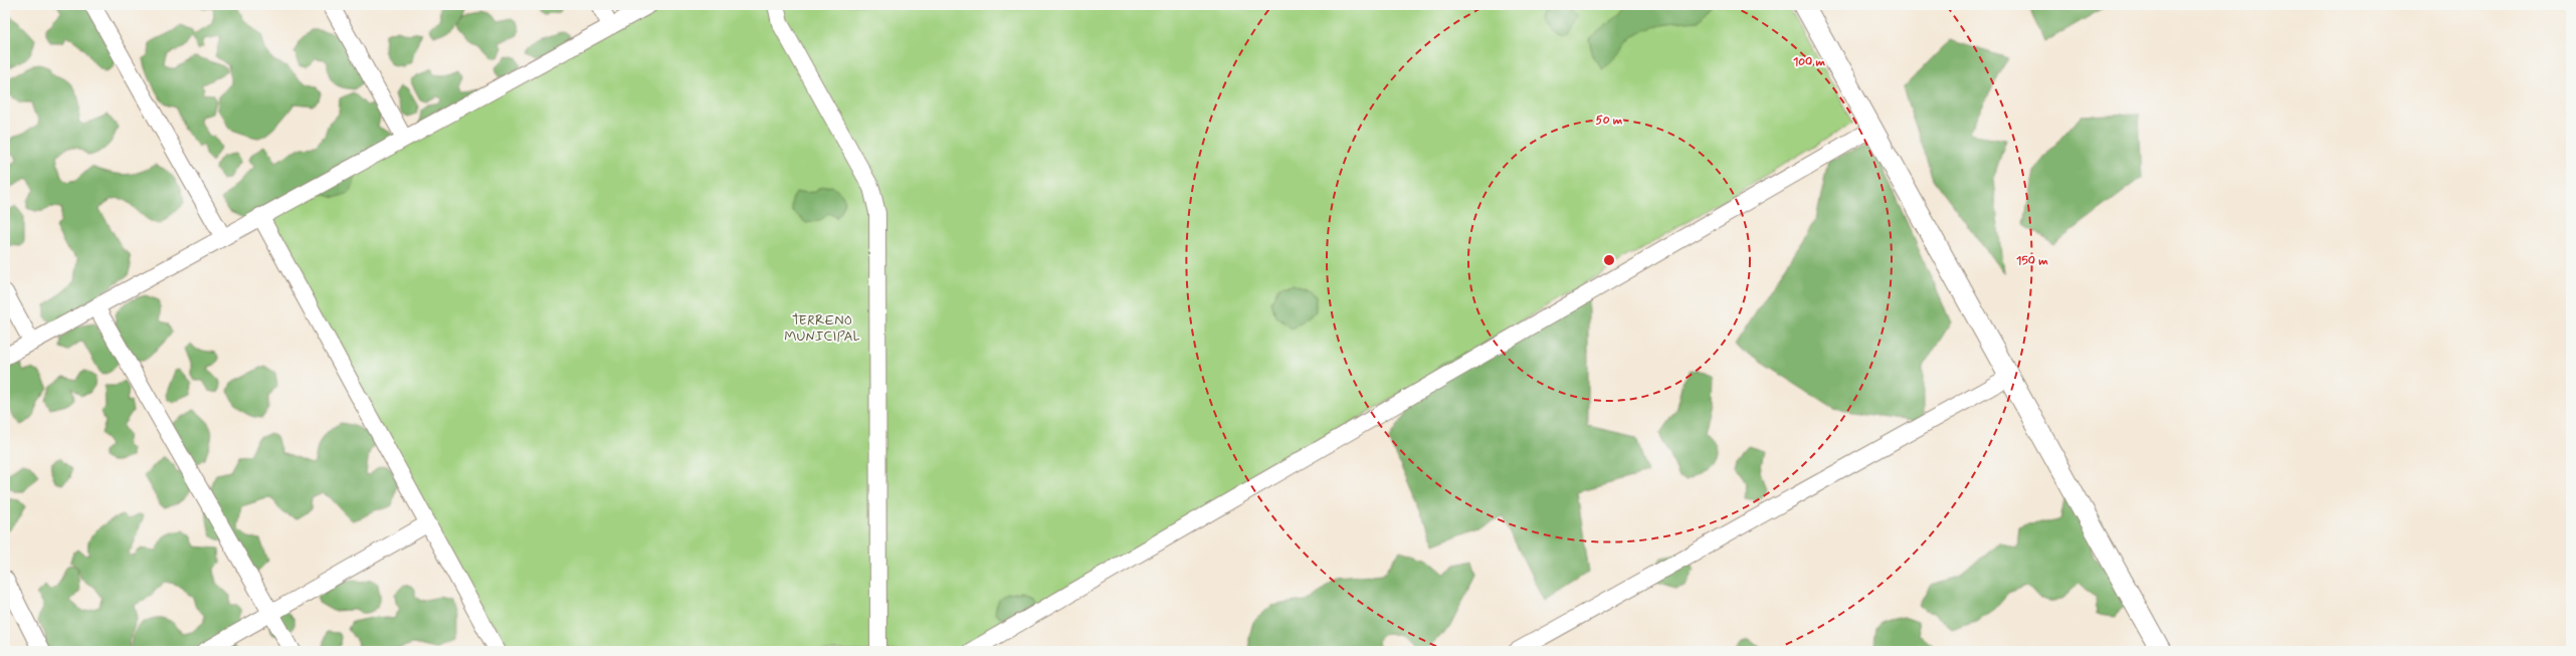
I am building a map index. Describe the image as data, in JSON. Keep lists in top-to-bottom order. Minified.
{"parks":["TERRENO MUNICIPAL"],"rings":["100 m","50 m","150 m"]}
